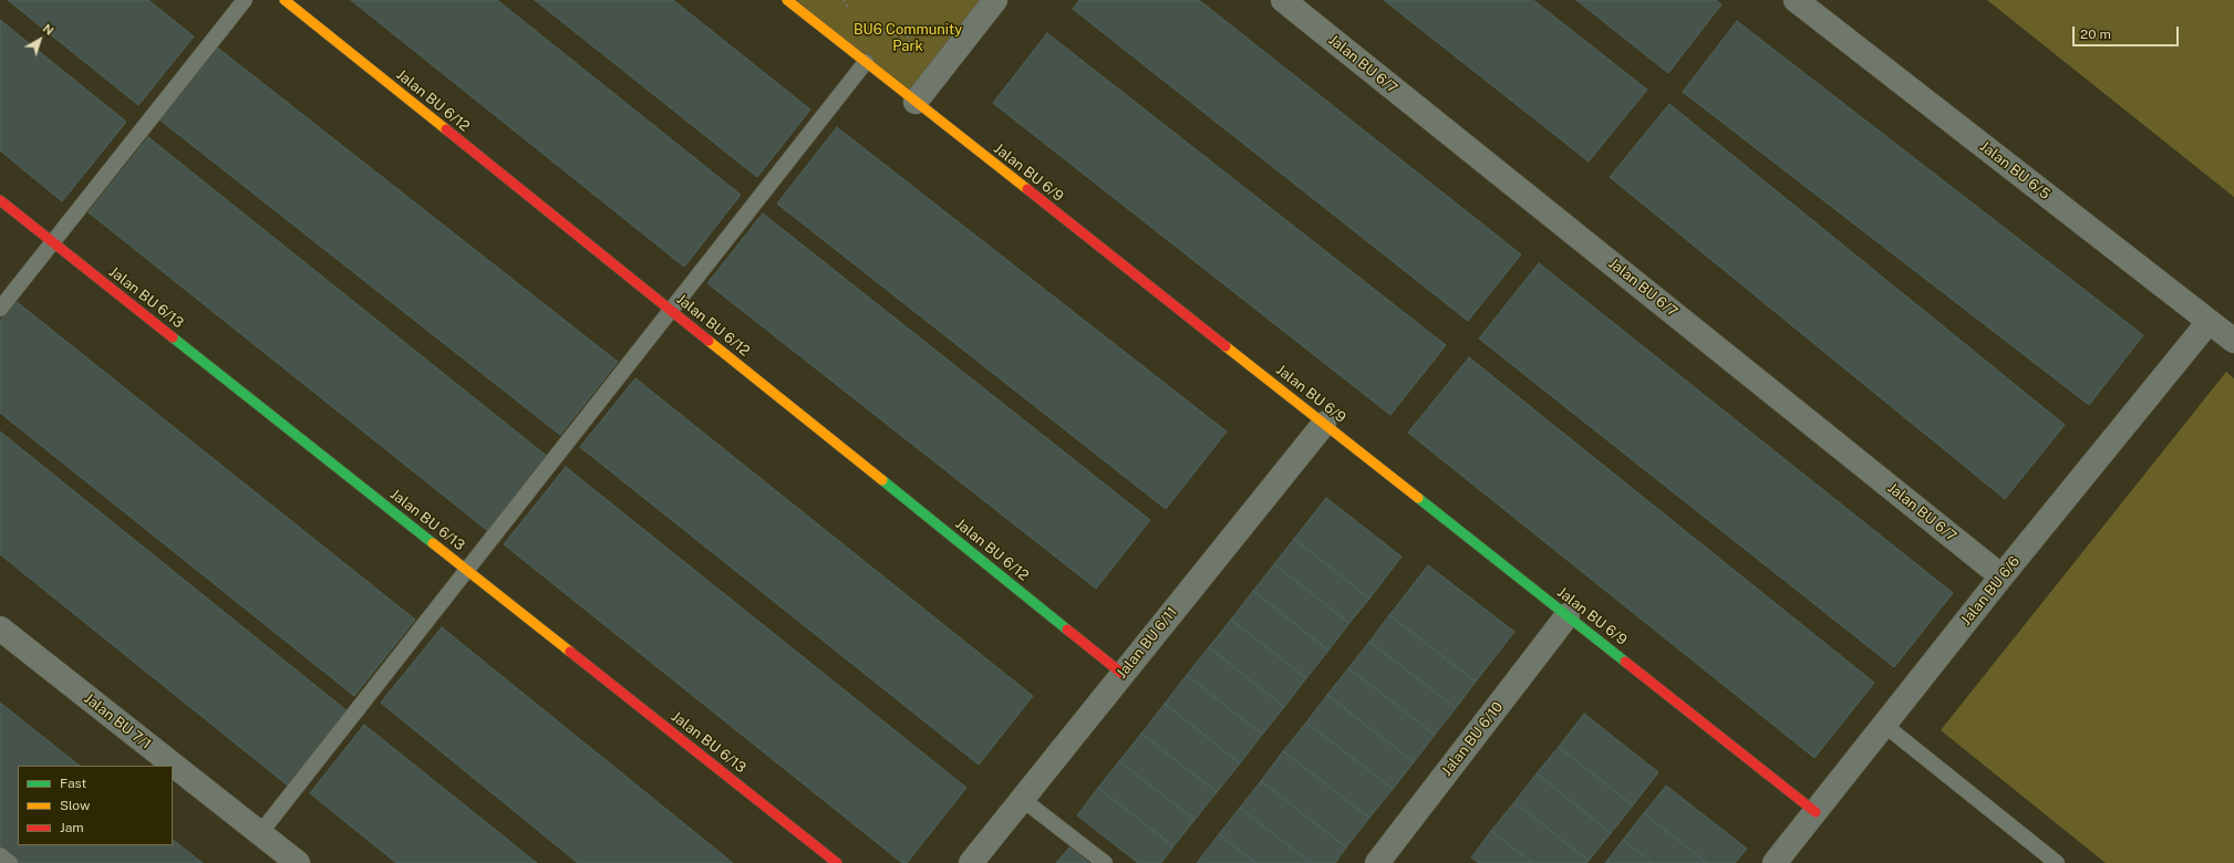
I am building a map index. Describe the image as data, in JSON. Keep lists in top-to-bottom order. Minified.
{"streets":{"street":["Jalan BU 6/7","Jalan BU 6/12","Jalan BU 6/5","Jalan BU 6/9","Jalan BU 6/13","Jalan BU 6/6","Jalan BU 6/11","Jalan BU 7/1","Jalan BU 6/10"]},"crossings":[["Jalan BU 6/7","Jalan BU 6/6"],["Jalan BU 6/12","Jalan BU 6/11"],["Jalan BU 6/5","Jalan BU 6/6"],["Jalan BU 6/9","Jalan BU 6/6"],["Jalan BU 6/9","Jalan BU 6/11"],["Jalan BU 6/9","Jalan BU 6/10"]],"parks":["BU6 Community Park"],"legend":["Fast","Slow","Jam"],"scale_bar":"20 m","north":"top right"}
